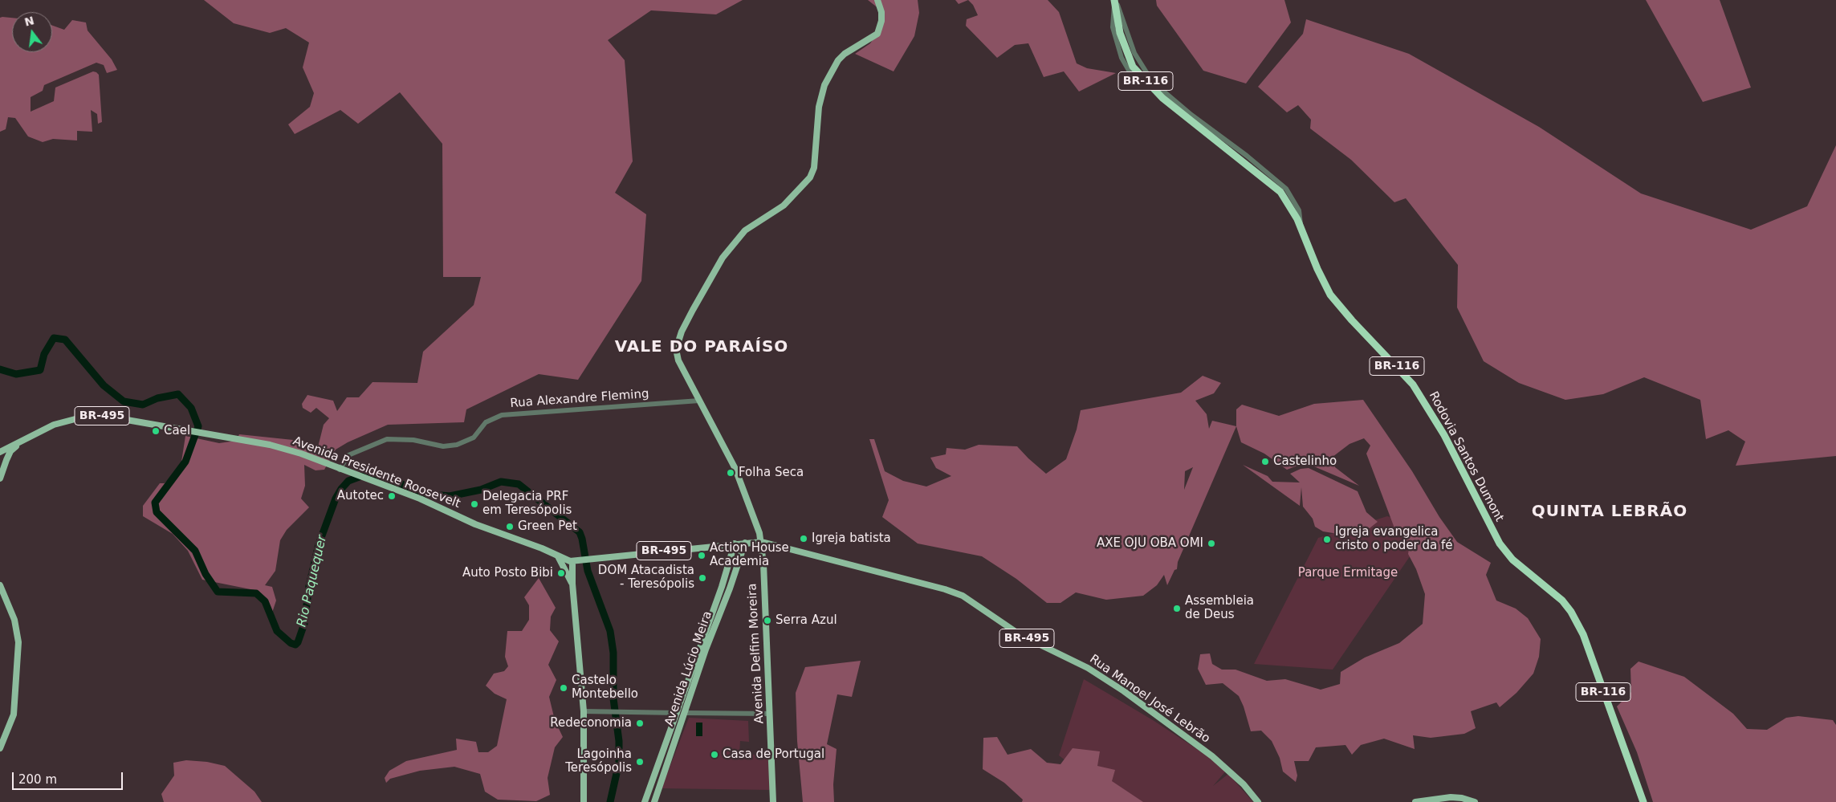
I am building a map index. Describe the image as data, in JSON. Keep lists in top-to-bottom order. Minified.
{"streets":{"highway":["BR-116","Rodovia Santos Dumont"],"main road":["BR-495","Avenida Presidente Roosevelt","Avenida Delfim Moreira","Avenida Lúcio Meira","Rua Manoel José Lebrão"],"street":["Rua Alexandre Fleming"]},"crossings":[["Rua Alexandre Fleming","Avenida Presidente Roosevelt"],["Rua Alexandre Fleming","Avenida Delfim Moreira"],["BR-495","Avenida Presidente Roosevelt"],["Avenida Presidente Roosevelt","Rua Manoel José Lebrão"],["Avenida Delfim Moreira","Rua Manoel José Lebrão"],["Avenida Lúcio Meira","Rua Manoel José Lebrão"]],"districts":["VALE DO PARAÍSO","QUINTA LEBRÃO"],"water":["Rio Paquequer"],"parks":["Parque Ermitage"],"places":["Cael","Castelinho","Folha Seca","Autotec","Delegacia PRF em Teresópolis","Green Pet","Igreja batista","Igreja evangelica cristo o poder da fé","AXE OJU OBA OMI","Action House Academia","Auto Posto Bibi","DOM Atacadista - Teresópolis","Assembleia de Deus","Serra Azul","Castelo Montebello","Redeconomia","Casa de Portugal","Lagoinha Teresópolis"],"scale_bar":"200 m","north":"top"}
